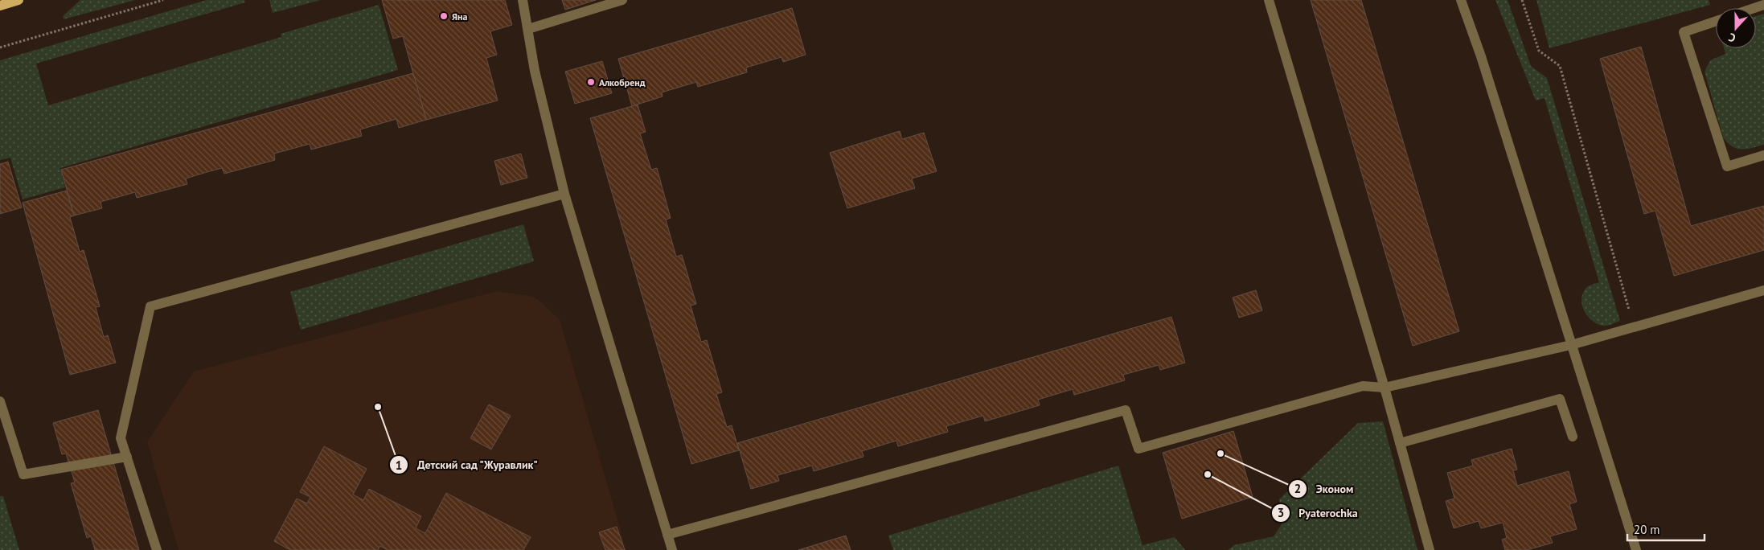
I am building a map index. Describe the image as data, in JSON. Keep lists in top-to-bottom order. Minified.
{"places":["Яна","Алкобренд","Детский сад \"Журавлик\"","Эконом","Pyaterochka"],"scale_bar":"20 m","north":"bottom"}
